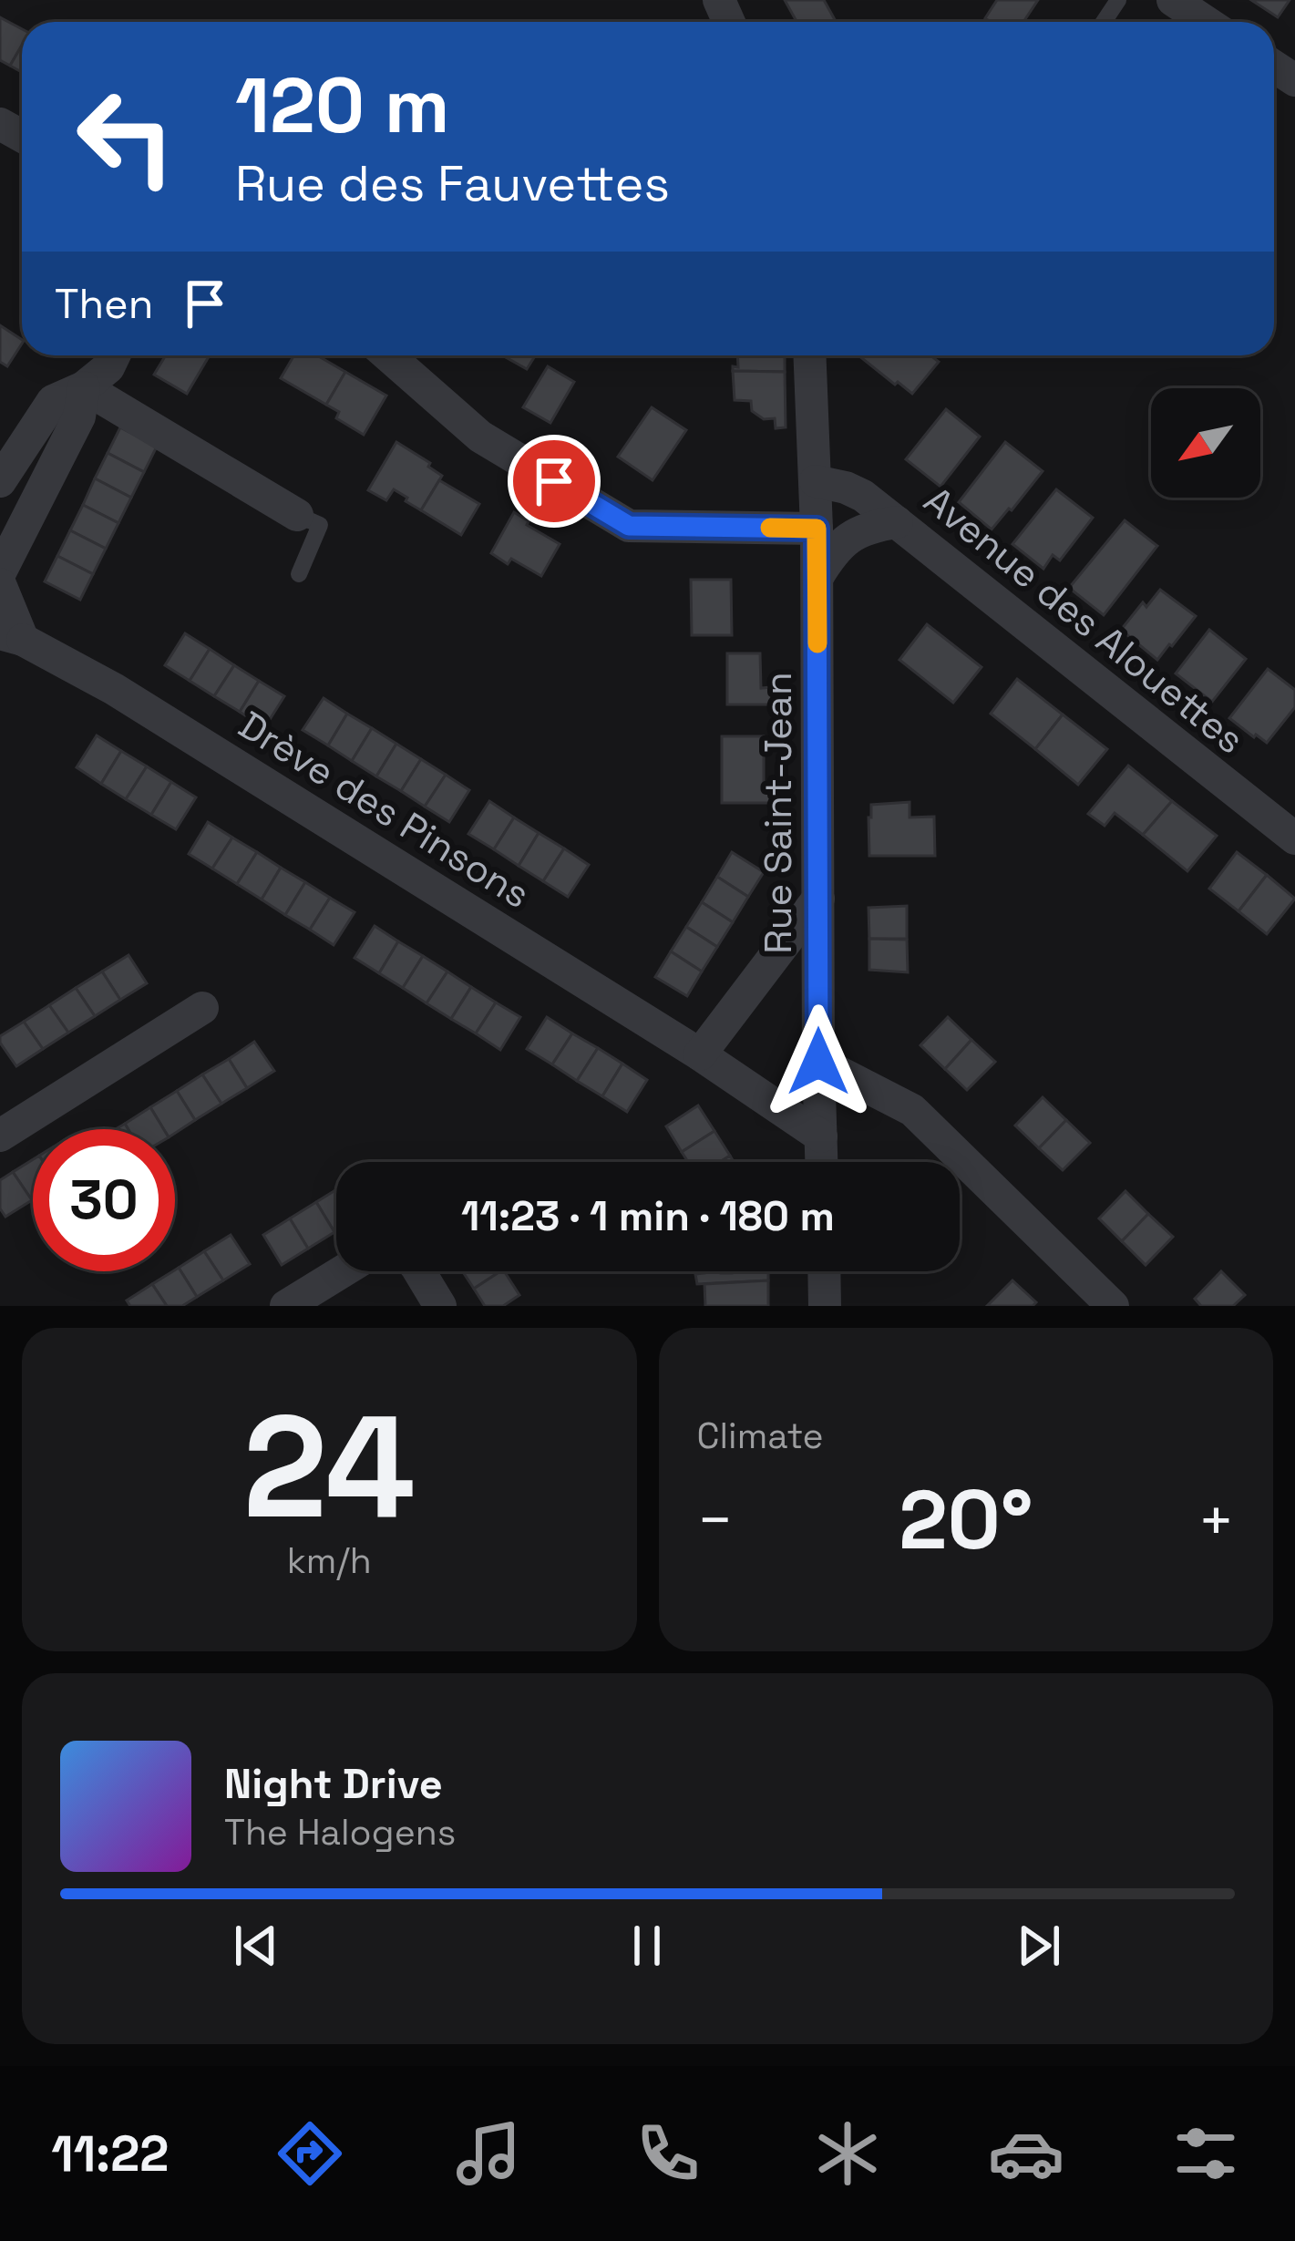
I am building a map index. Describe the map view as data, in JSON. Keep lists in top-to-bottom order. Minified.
{"streets":{"street":["Avenue des Alouettes","Drève des Pinsons","Rue Saint-Jean"]},"crossings":[["Avenue des Alouettes","Rue Saint-Jean"],["Drève des Pinsons","Rue Saint-Jean"]],"north":"bottom left","page":{"turn":["120 m","Rue des Fauvettes"],"then":"Then","limit":"30","trip":"11:23 · 1 min · 180 m","tile":[["24","km/h"],"Climate"],"heat":["−","20°","+"],"song":["Night Drive","The Halogens"],"tabs":"11:22"}}
